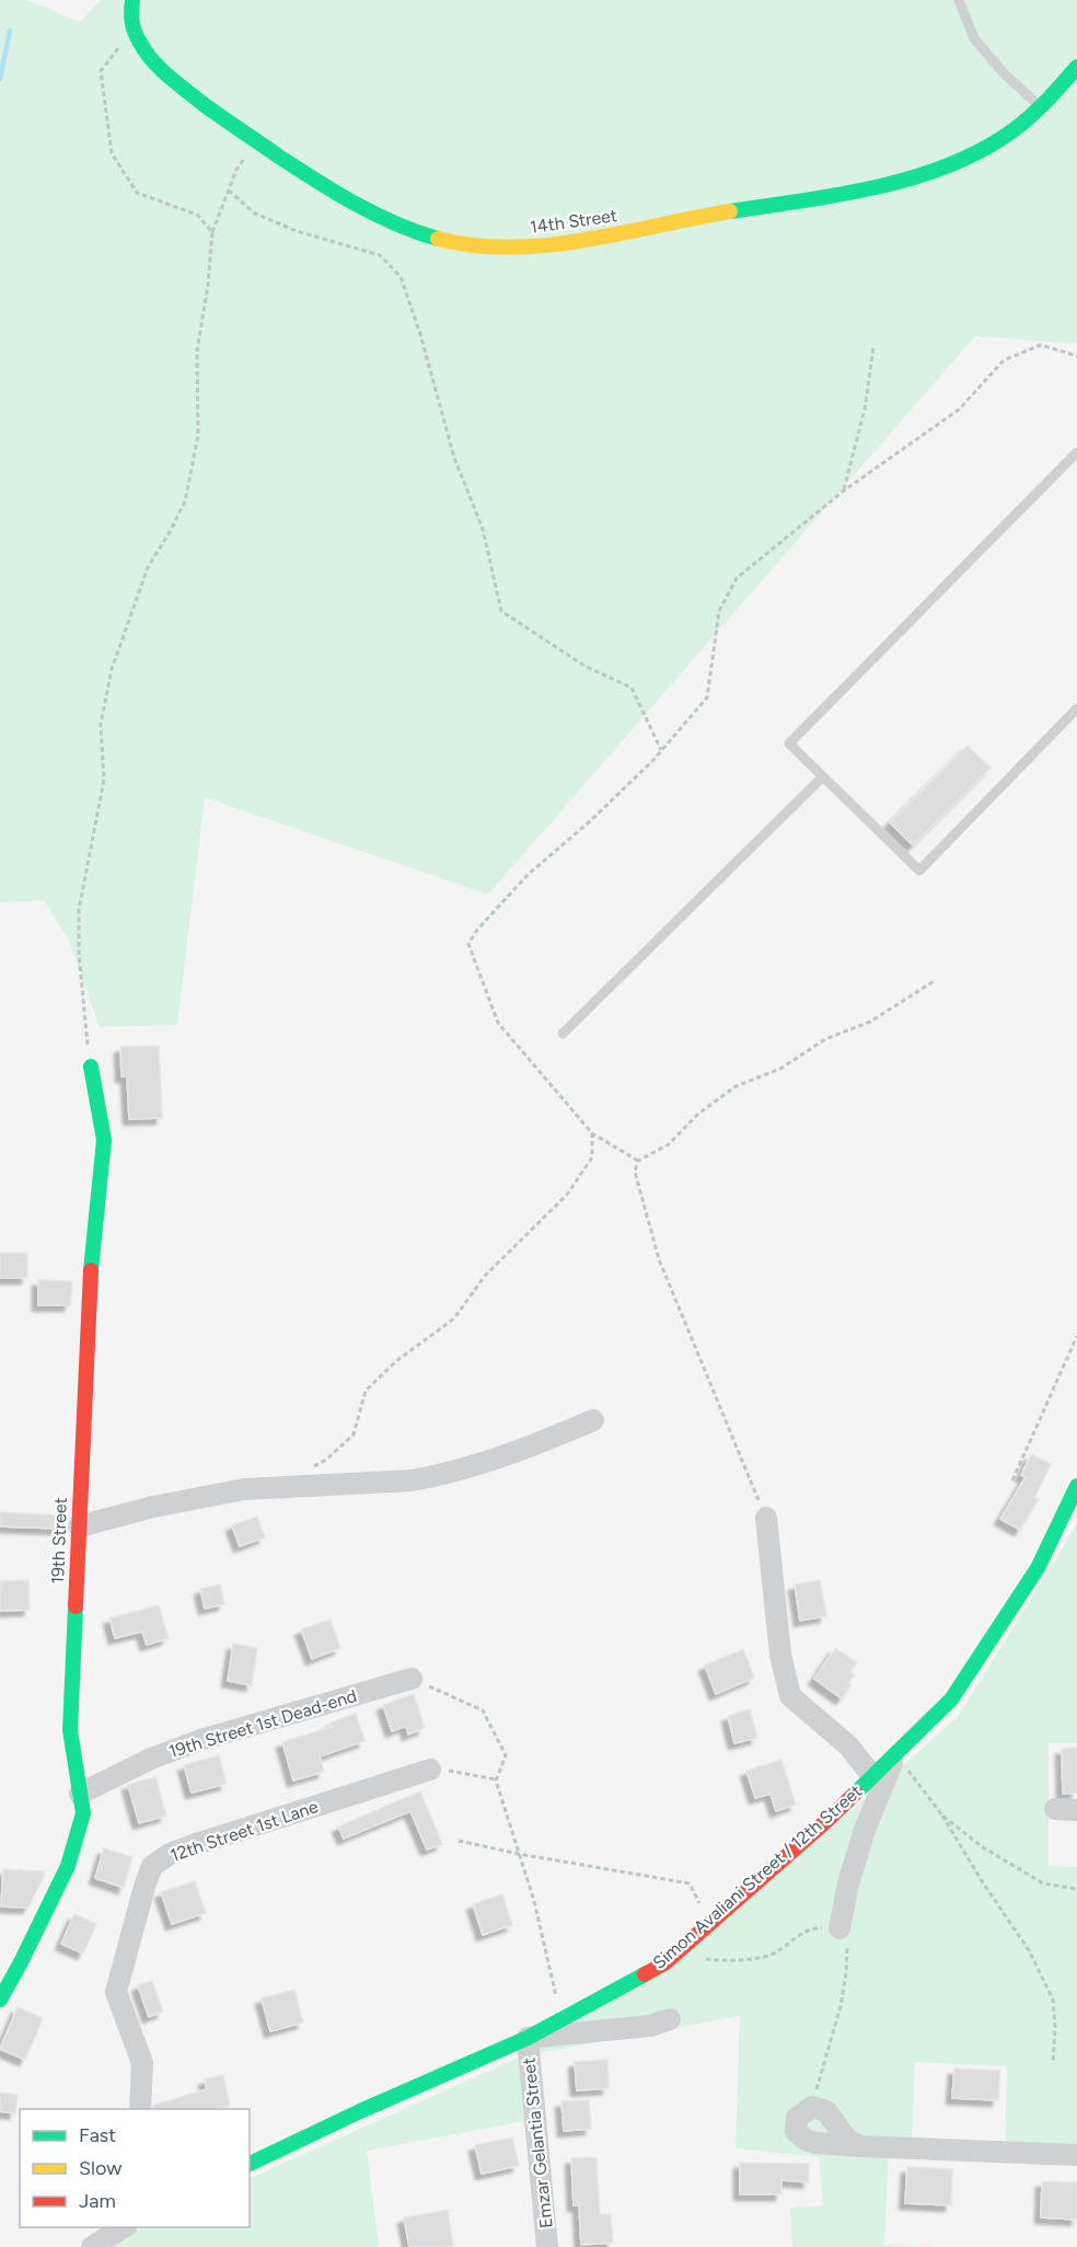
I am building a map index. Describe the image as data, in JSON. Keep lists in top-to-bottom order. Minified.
{"streets":{"street":["14th Street","19th Street","19th Street 1st Dead-end","12th Street 1st Lane","Simon Avaliani Street / 12th Street","Emzar Gelantia Street"]},"crossings":[["19th Street","19th Street 1st Dead-end"],["Simon Avaliani Street / 12th Street","Emzar Gelantia Street"]],"legend":["Fast","Slow","Jam"]}
